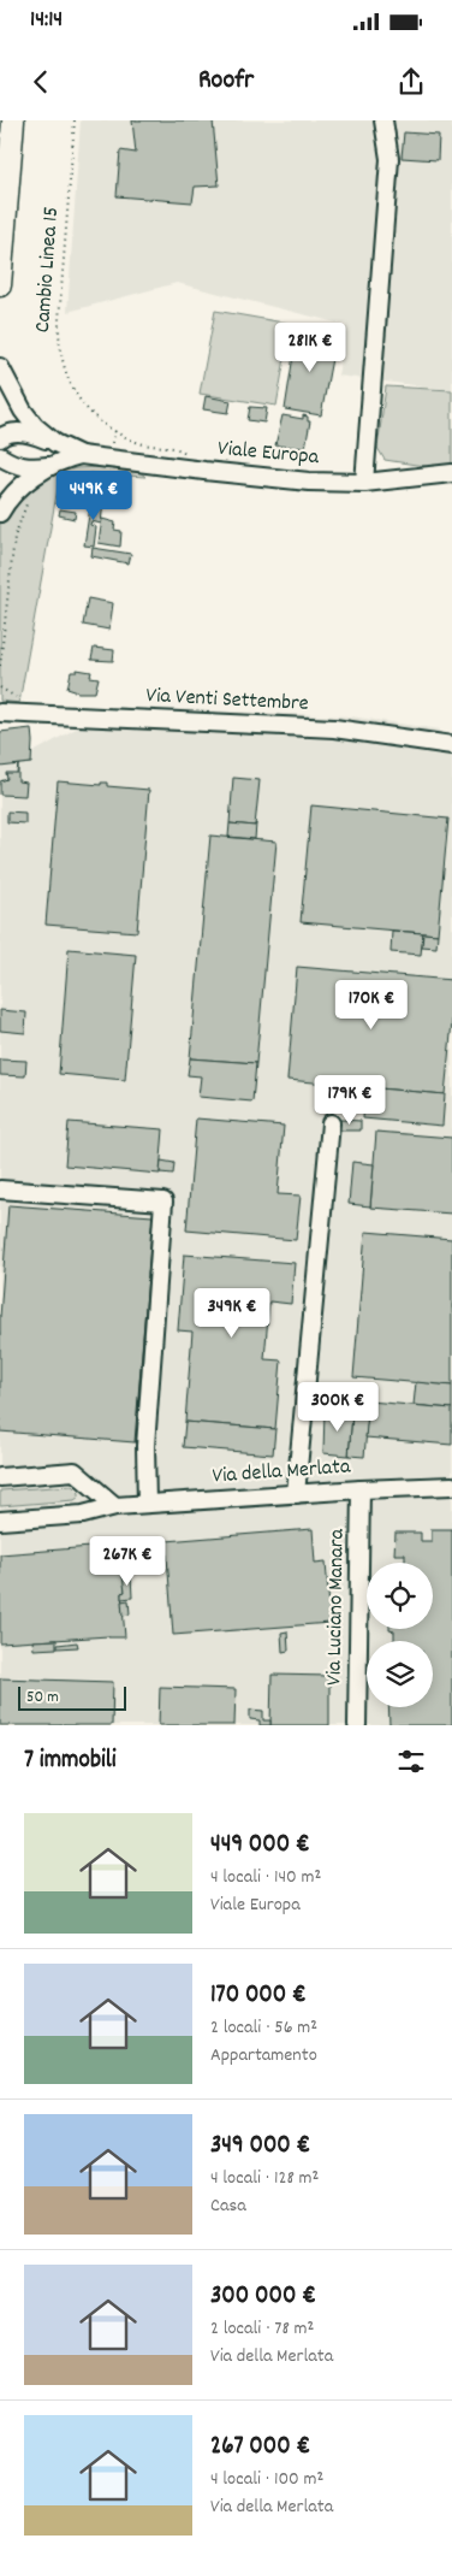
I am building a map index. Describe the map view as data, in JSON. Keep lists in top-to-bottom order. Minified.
{"streets":{"street":["Viale Europa","Via Venti Settembre","Via della Merlata","Via Luciano Manara"],"path":["Cambio Linea 15"]},"crossings":[["Cambio Linea 15","Viale Europa"],["Via della Merlata","Via Luciano Manara"]],"scale_bar":"50 m","page":{"status":"14:14","header":"Roofr","price":["281K €","449K €","170K €","179K €","349K €","300K €","267K €"],"scale":"50 m","heading":"7 immobili","list":[{"name":"449 000 €","note":"4 locali · 140 m² · Viale Europa"},{"name":"170 000 €","note":"2 locali · 56 m² · Appartamento"},{"name":"349 000 €","note":"4 locali · 128 m² · Casa"},{"name":"300 000 €","note":"2 locali · 78 m² · Via della Merlata"},{"name":"267 000 €","note":"4 locali · 100 m² · Via della Merlata"}]}}
